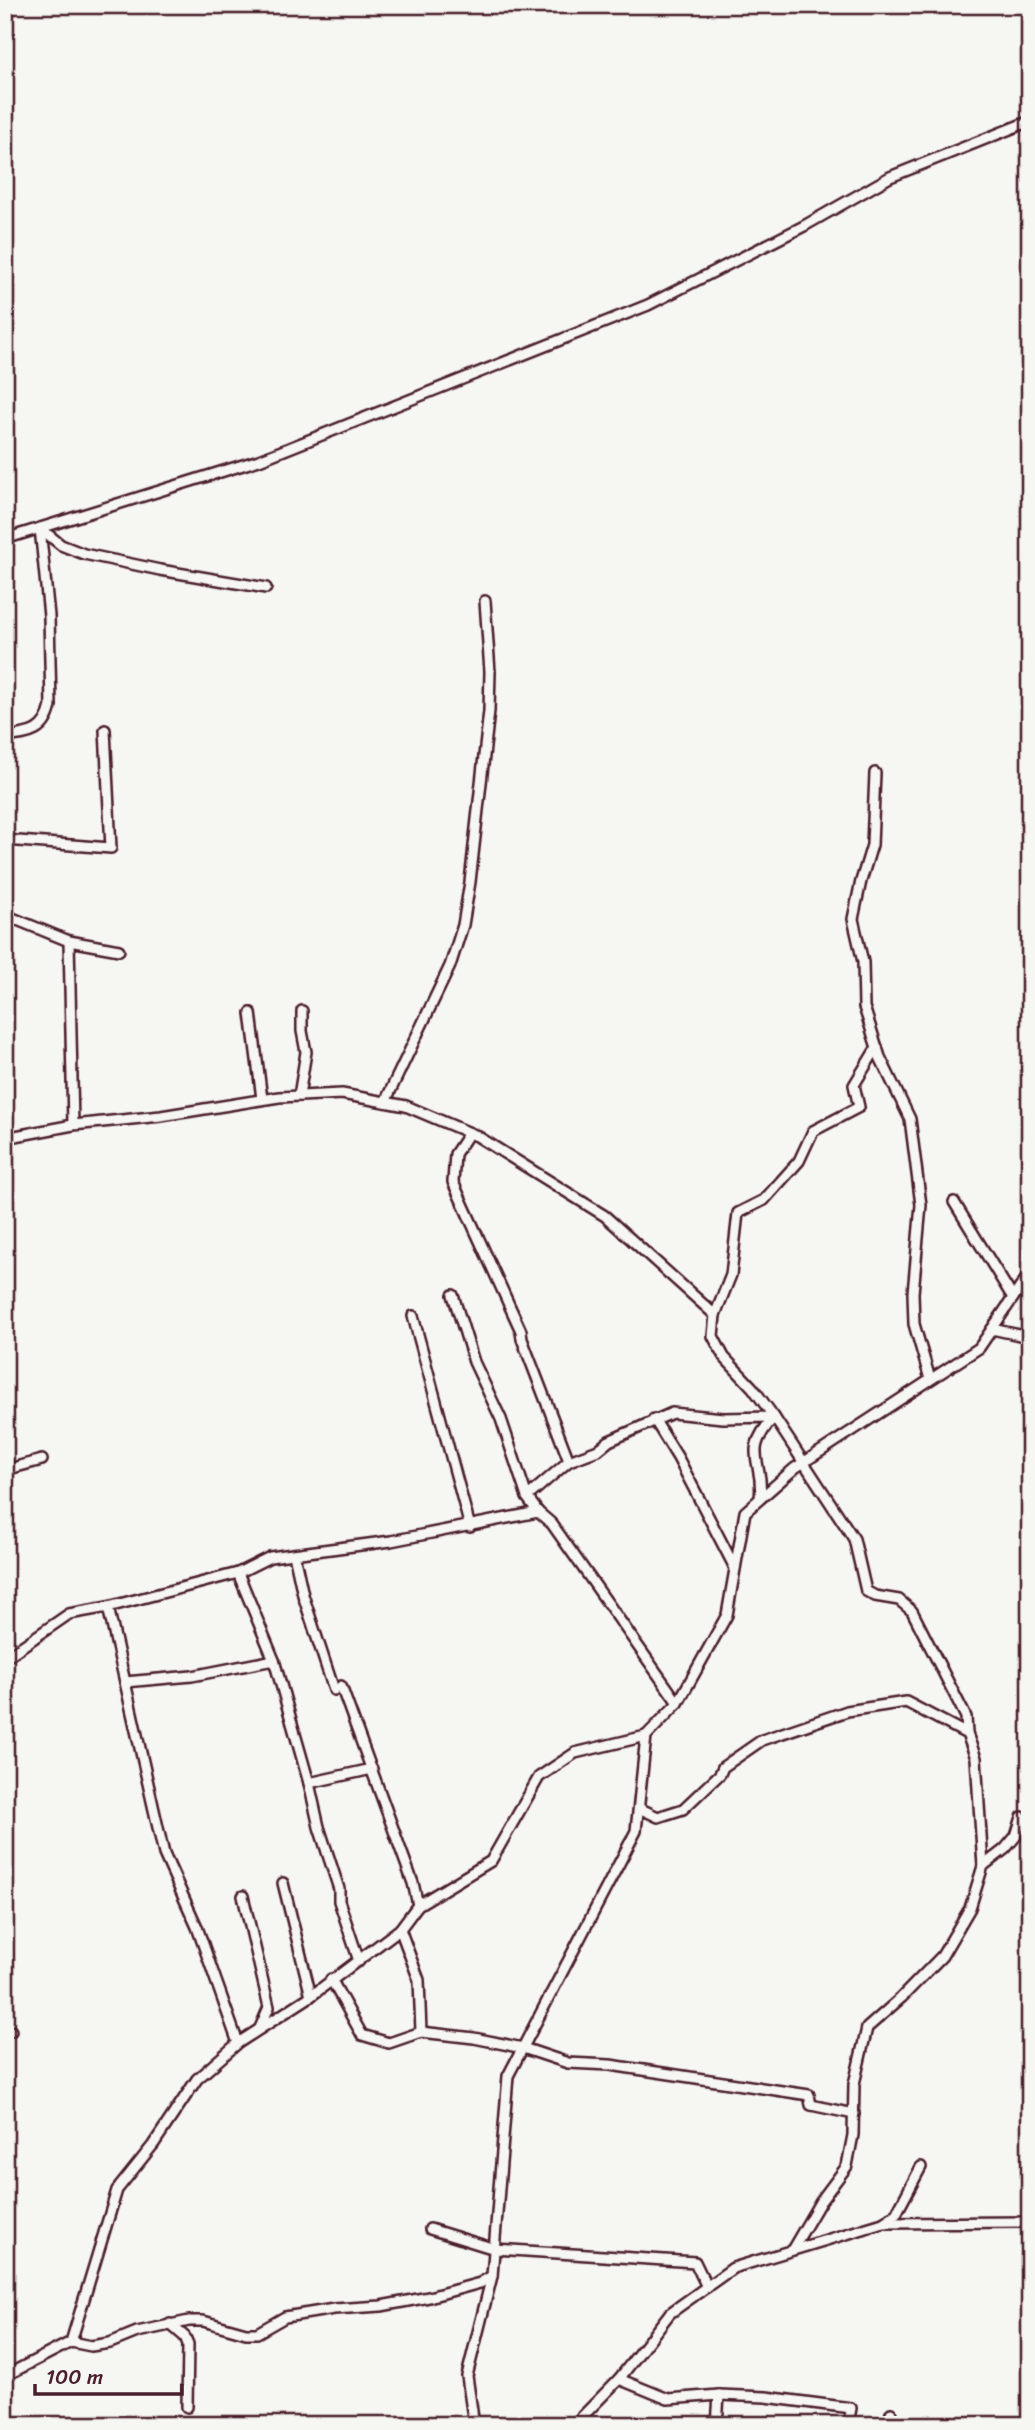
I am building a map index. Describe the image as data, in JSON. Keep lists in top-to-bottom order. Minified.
{"scale_bar":"100 m"}
